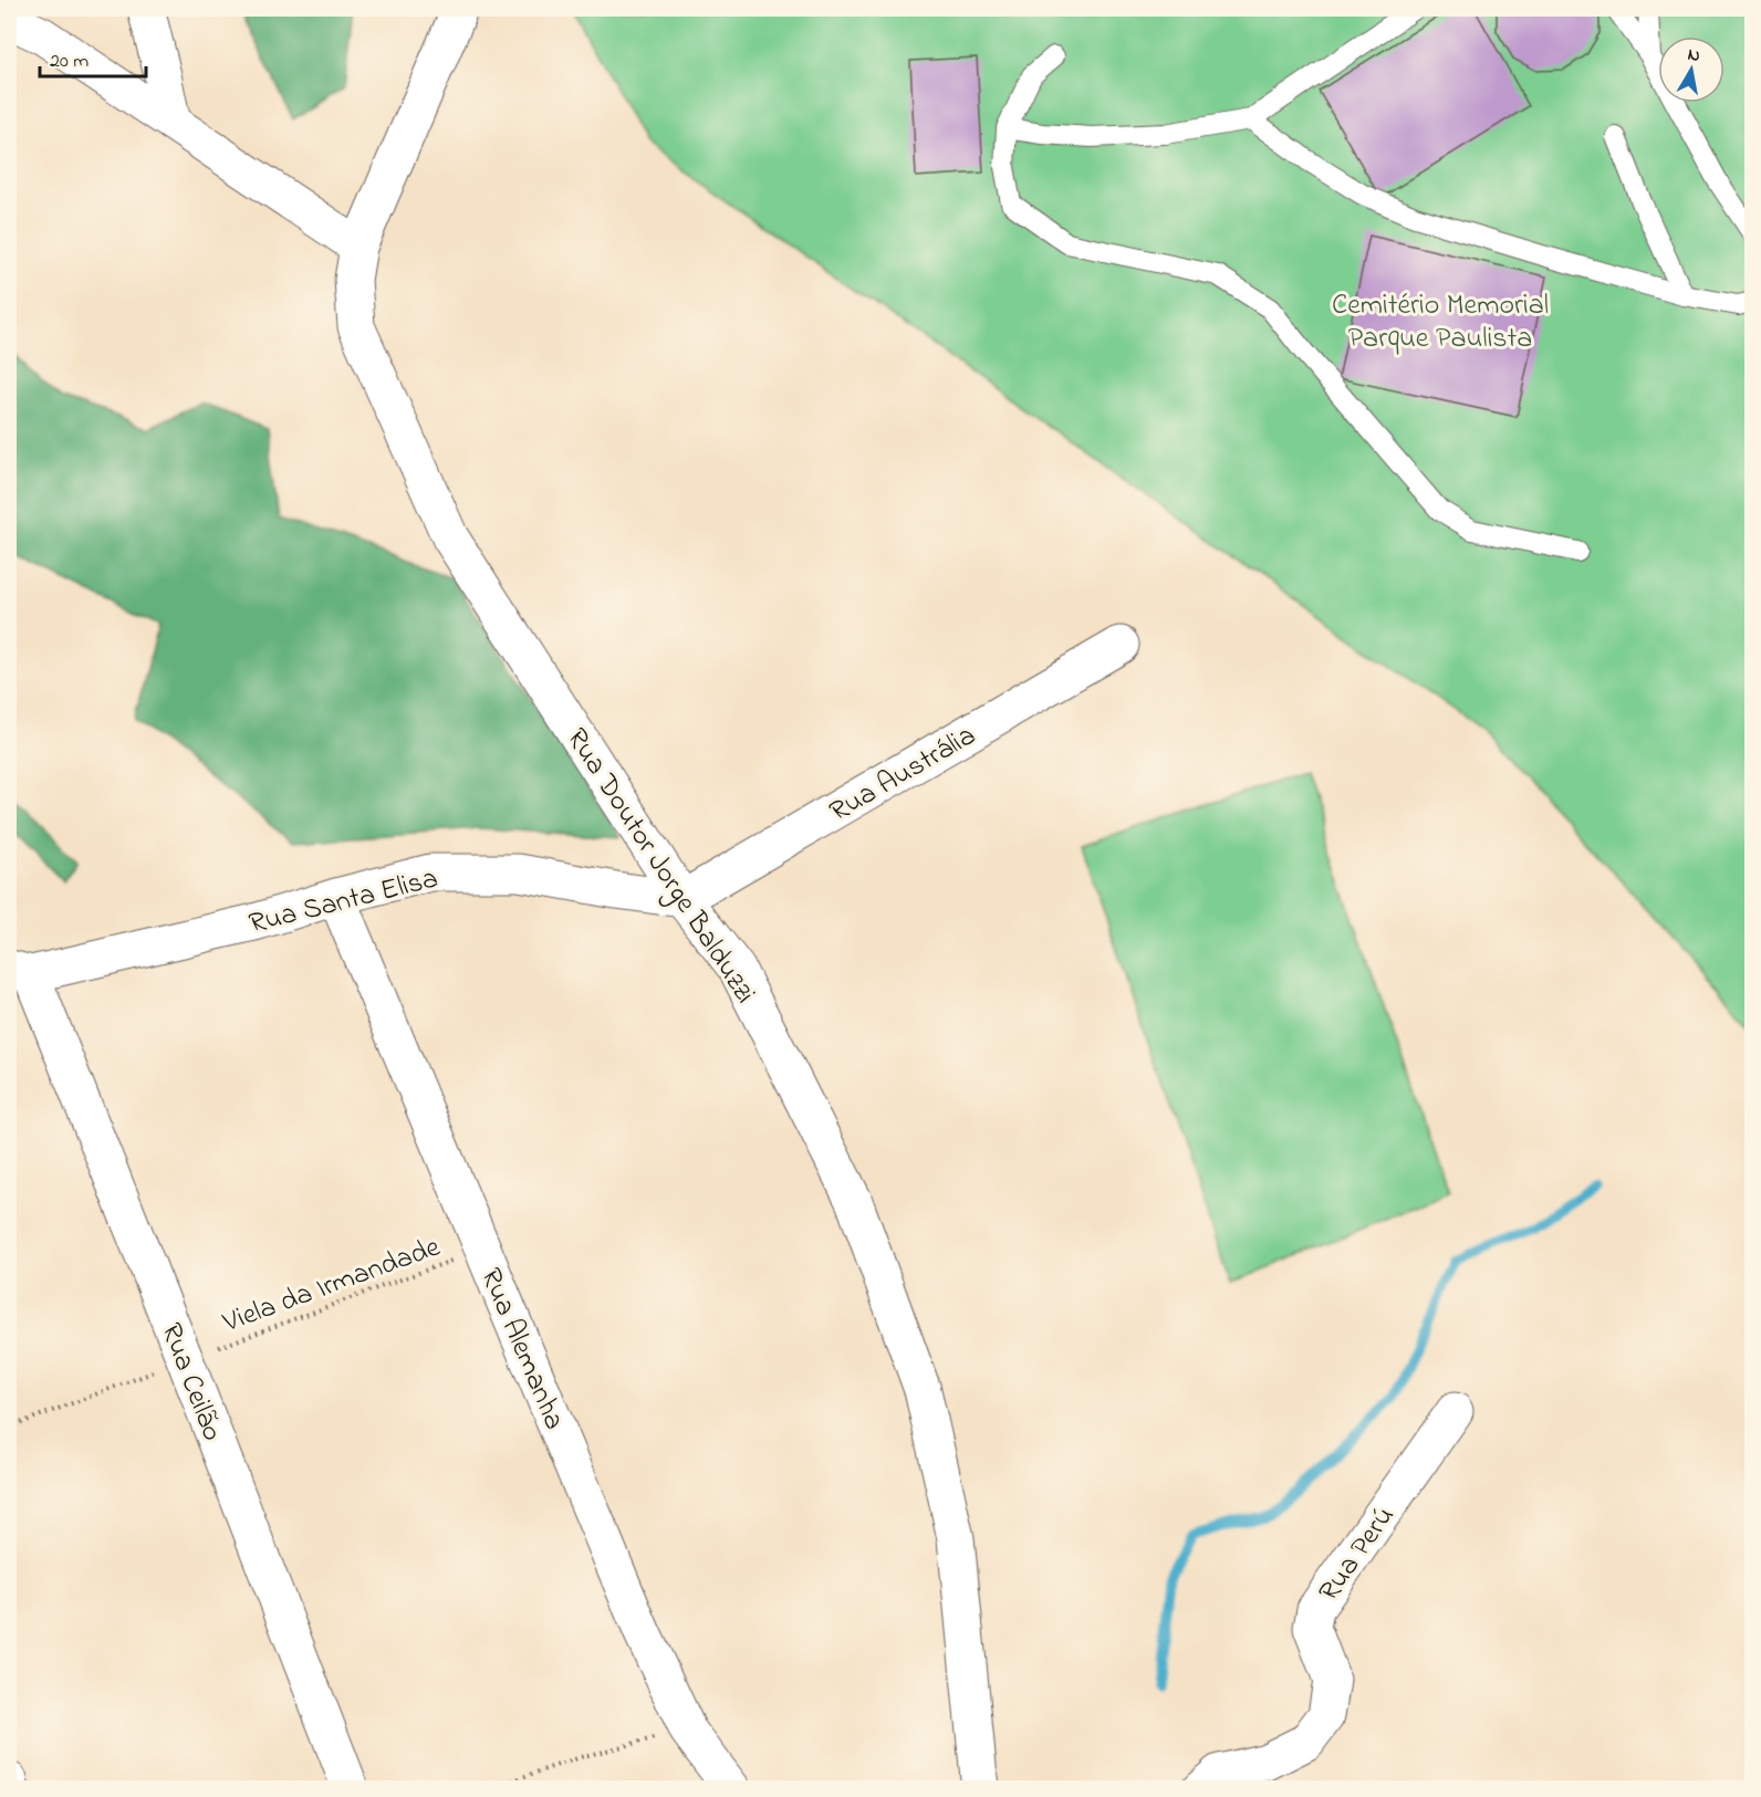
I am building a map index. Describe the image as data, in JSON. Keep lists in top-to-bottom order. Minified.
{"streets":{"street":["Rua Austrália","Rua Doutor Jorge Balduzzi","Rua Santa Elisa","Rua Alemanha","Rua Ceilão","Rua Perú"],"path":["Viela da Irmandade"]},"crossings":[["Rua Austrália","Rua Doutor Jorge Balduzzi"],["Rua Austrália","Rua Santa Elisa"],["Rua Doutor Jorge Balduzzi","Rua Santa Elisa"],["Rua Santa Elisa","Rua Alemanha"],["Rua Santa Elisa","Rua Ceilão"],["Viela da Irmandade","Rua Alemanha"],["Viela da Irmandade","Rua Ceilão"]],"parks":["Cemitério Memorial Parque Paulista"],"scale_bar":"20 m","north":"top"}
